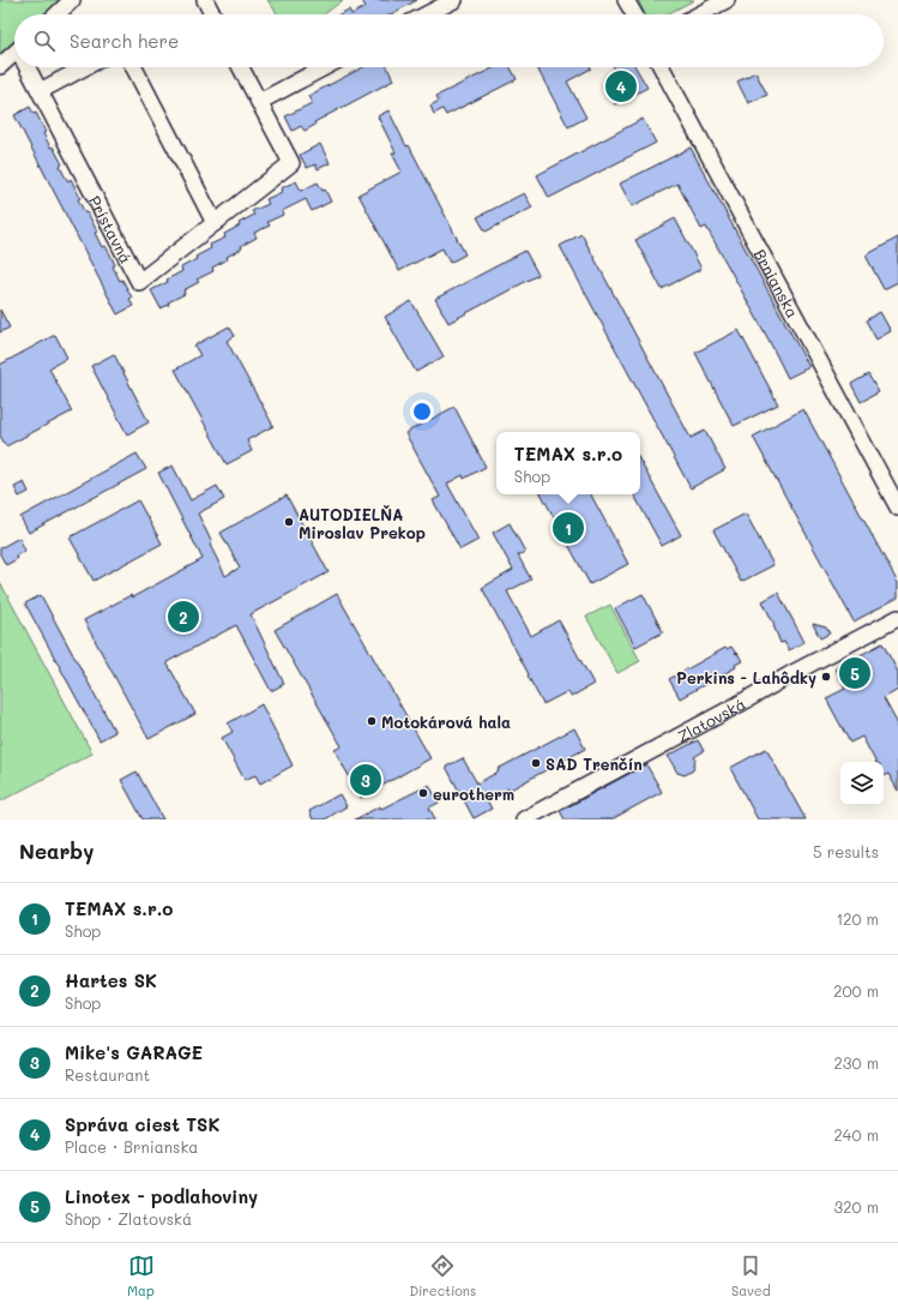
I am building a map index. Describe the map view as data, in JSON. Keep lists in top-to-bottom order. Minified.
{"streets":{"street":["Prístavná","Brnianska","Zlatovská"]},"places":["AUTODIELŇA Miroslav Prekop","Perkins - Lahôdky","Motokárová hala","SAD Trenčín","eurotherm"],"page":{"search":"Search here","pins":["4","1","2","5","3"],"popup":["TEMAX s.r.o","Shop"],"heading":["Nearby","5 results"],"list":[{"mark":"1","name":"TEMAX s.r.o","note":"Shop","value":"120 m"},{"mark":"2","name":"Hartes SK","note":"Shop","value":"200 m"},{"mark":"3","name":"Mike's GARAGE","note":"Restaurant","value":"230 m"},{"mark":"4","name":"Správa ciest TSK","note":"Place · Brnianska","value":"240 m"},{"mark":"5","name":"Linotex - podlahoviny","note":"Shop · Zlatovská","value":"320 m"}],"nav":["Map","Directions","Saved"]}}
